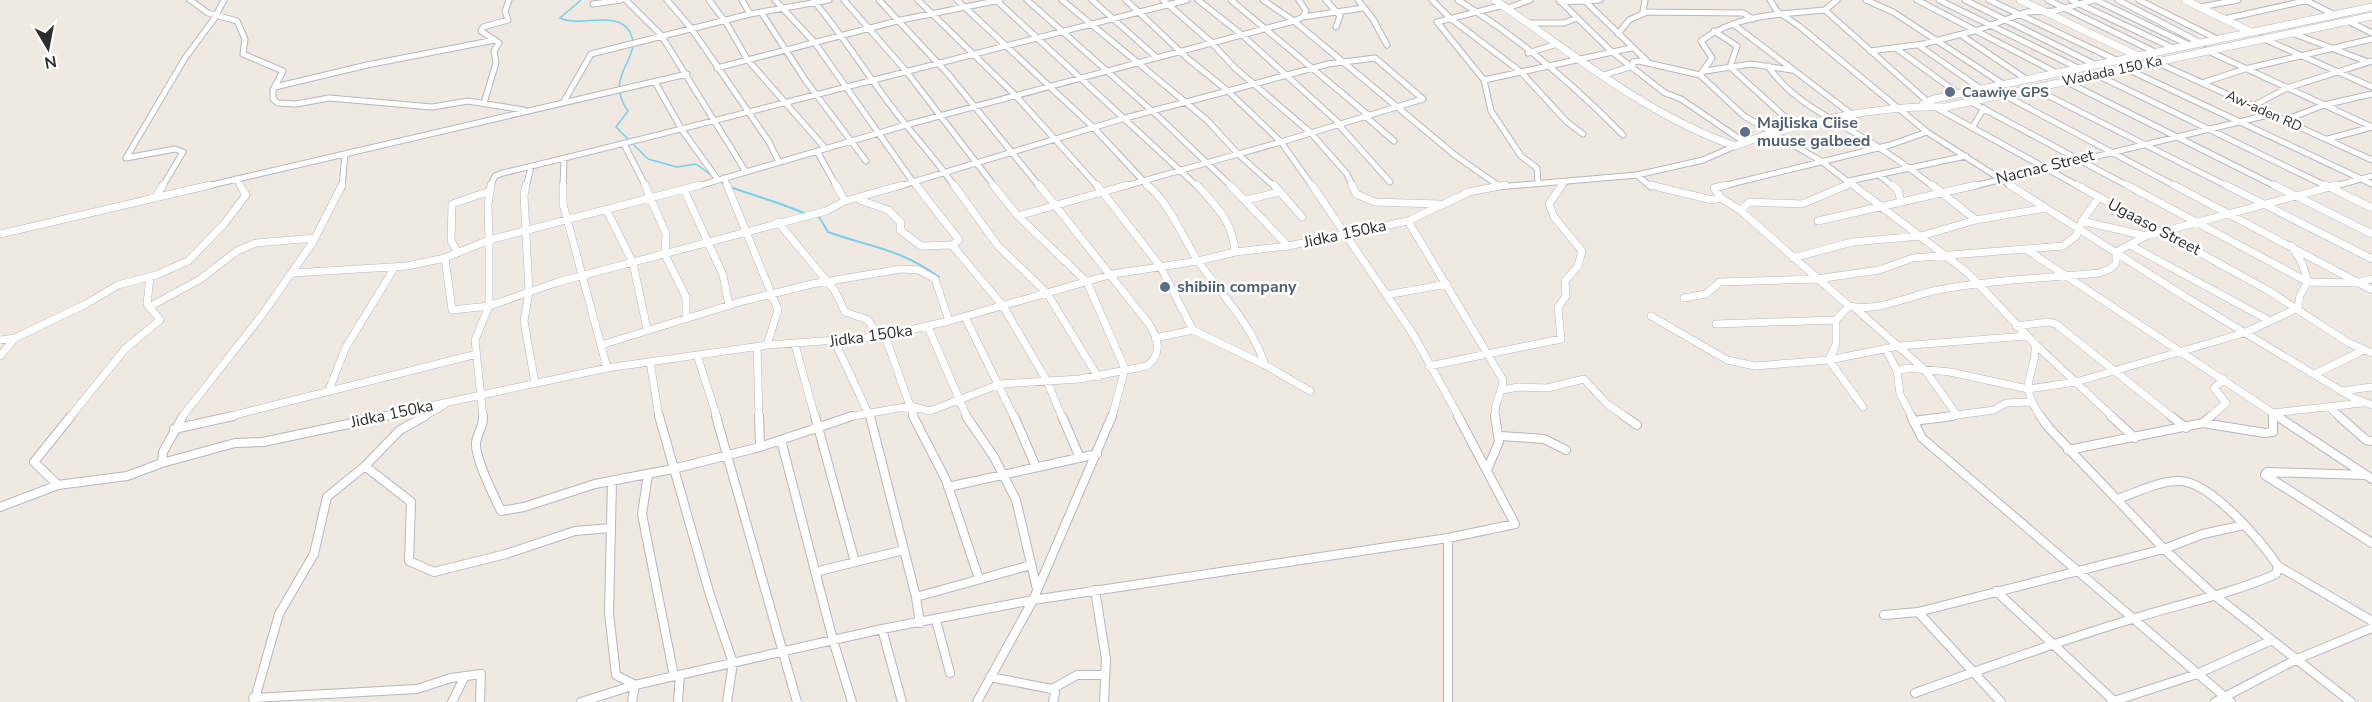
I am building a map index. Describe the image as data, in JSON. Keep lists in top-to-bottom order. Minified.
{"streets":{"street":["Wadada 150 Ka","Aw-aden RD","Nacnac Street","Ugaaso Street","Jidka 150ka"]},"crossings":[["Wadada 150 Ka","Aw-aden RD"],["Wadada 150 Ka","Ugaaso Street"],["Wadada 150 Ka","Jidka 150ka"],["Aw-aden RD","Nacnac Street"],["Nacnac Street","Ugaaso Street"]],"places":["Caawiye GPS","Majliska Ciise muuse galbeed","shibiin company"],"north":"bottom"}
